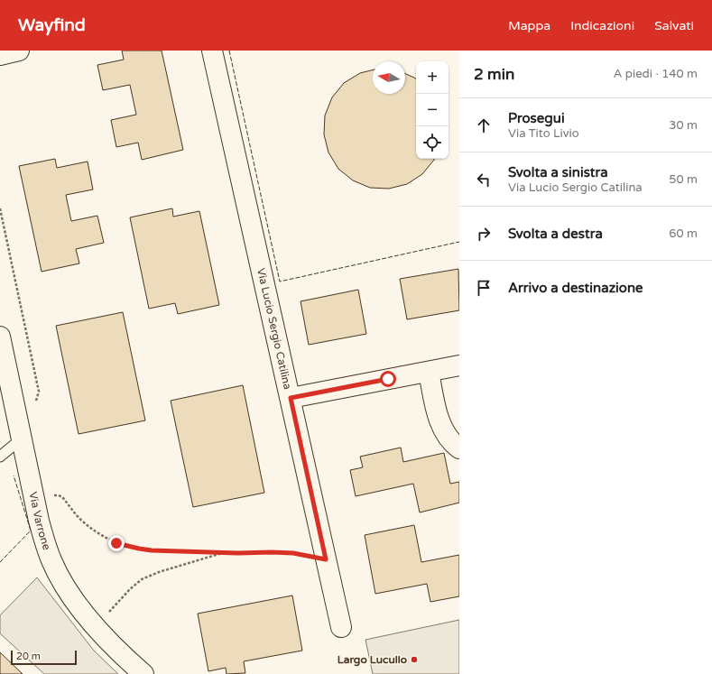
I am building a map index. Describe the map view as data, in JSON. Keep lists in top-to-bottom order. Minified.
{"streets":{"street":["Via Lucio Sergio Catilina","Via Varrone"]},"places":["Largo Lucullo"],"scale_bar":"20 m","north":"left","page":{"header":"Wayfind","nav":["Mappa","Indicazioni","Salvati"],"heading":["2 min","A piedi · 140 m"],"map_buttons":["+","−"],"list":[["Prosegui","Via Tito Livio","30 m"],["Svolta a sinistra","Via Lucio Sergio Catilina","50 m"],["Svolta a destra","60 m"],"Arrivo a destinazione"],"scale":"20 m"}}
